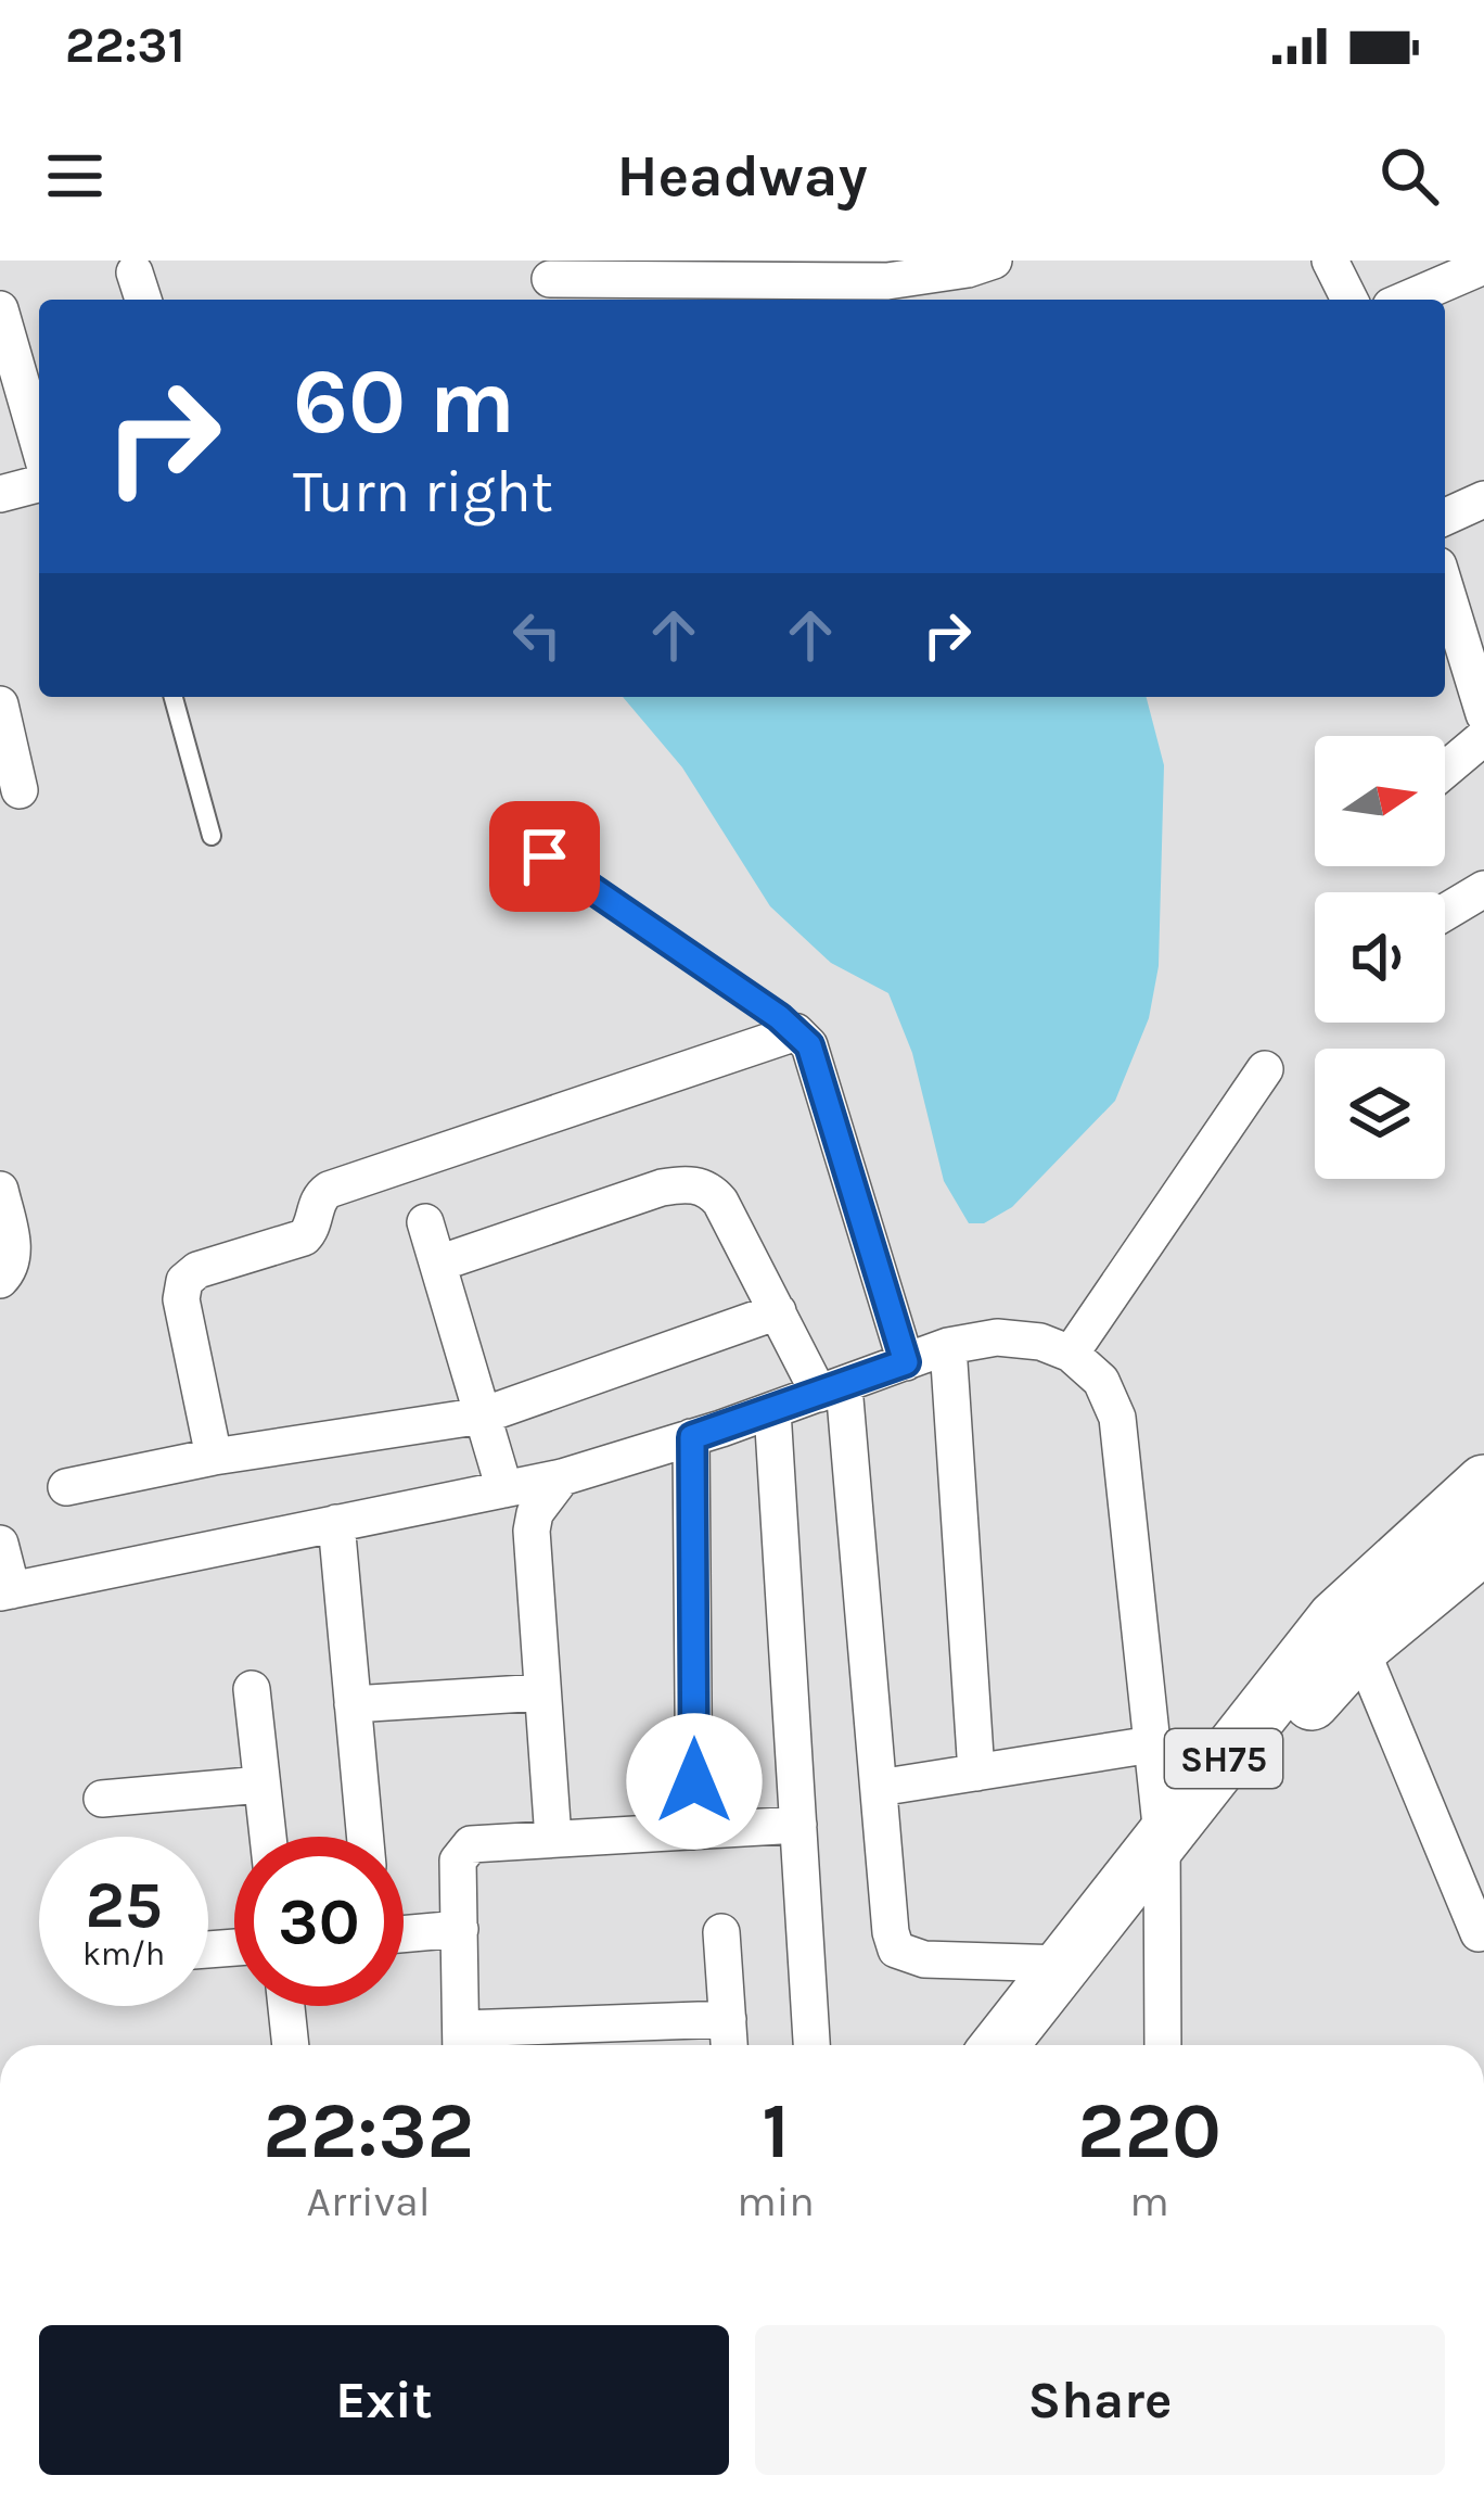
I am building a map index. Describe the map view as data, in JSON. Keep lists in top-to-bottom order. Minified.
{"streets":{"main road":["SH75"]},"north":"right","page":{"status":"22:31","header":"Headway","turn":["60 m","Turn right"],"speed":"25 km/h","limit":"30","eta":["22:32","Arrival","1","min","220","m"],"buttons":["Exit","Share"]}}
